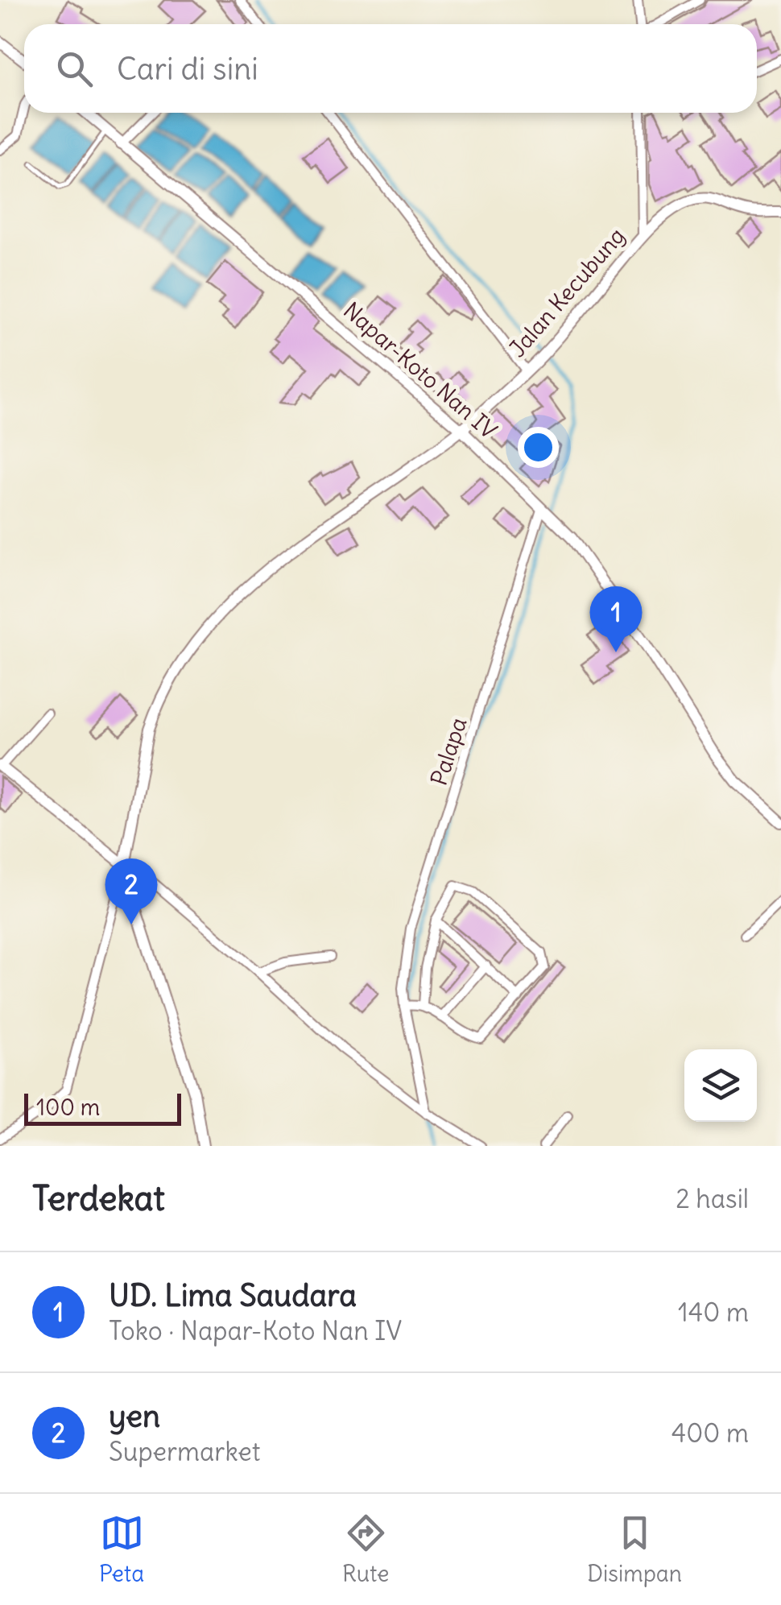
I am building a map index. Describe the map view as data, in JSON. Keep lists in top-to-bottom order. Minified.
{"streets":{"street":["Jalan Kecubung","Napar-Koto Nan IV","Palapa"]},"crossings":[["Jalan Kecubung","Napar-Koto Nan IV"],["Napar-Koto Nan IV","Palapa"]],"scale_bar":"100 m","page":{"search":"Cari di sini","pins":["1","2"],"scale":"100 m","heading":["Terdekat","2 hasil"],"list":[{"mark":"1","name":"UD. Lima Saudara","note":"Toko · Napar-Koto Nan IV","value":"140 m"},{"mark":"2","name":"yen","note":"Supermarket","value":"400 m"}],"nav":["Peta","Rute","Disimpan"]}}
